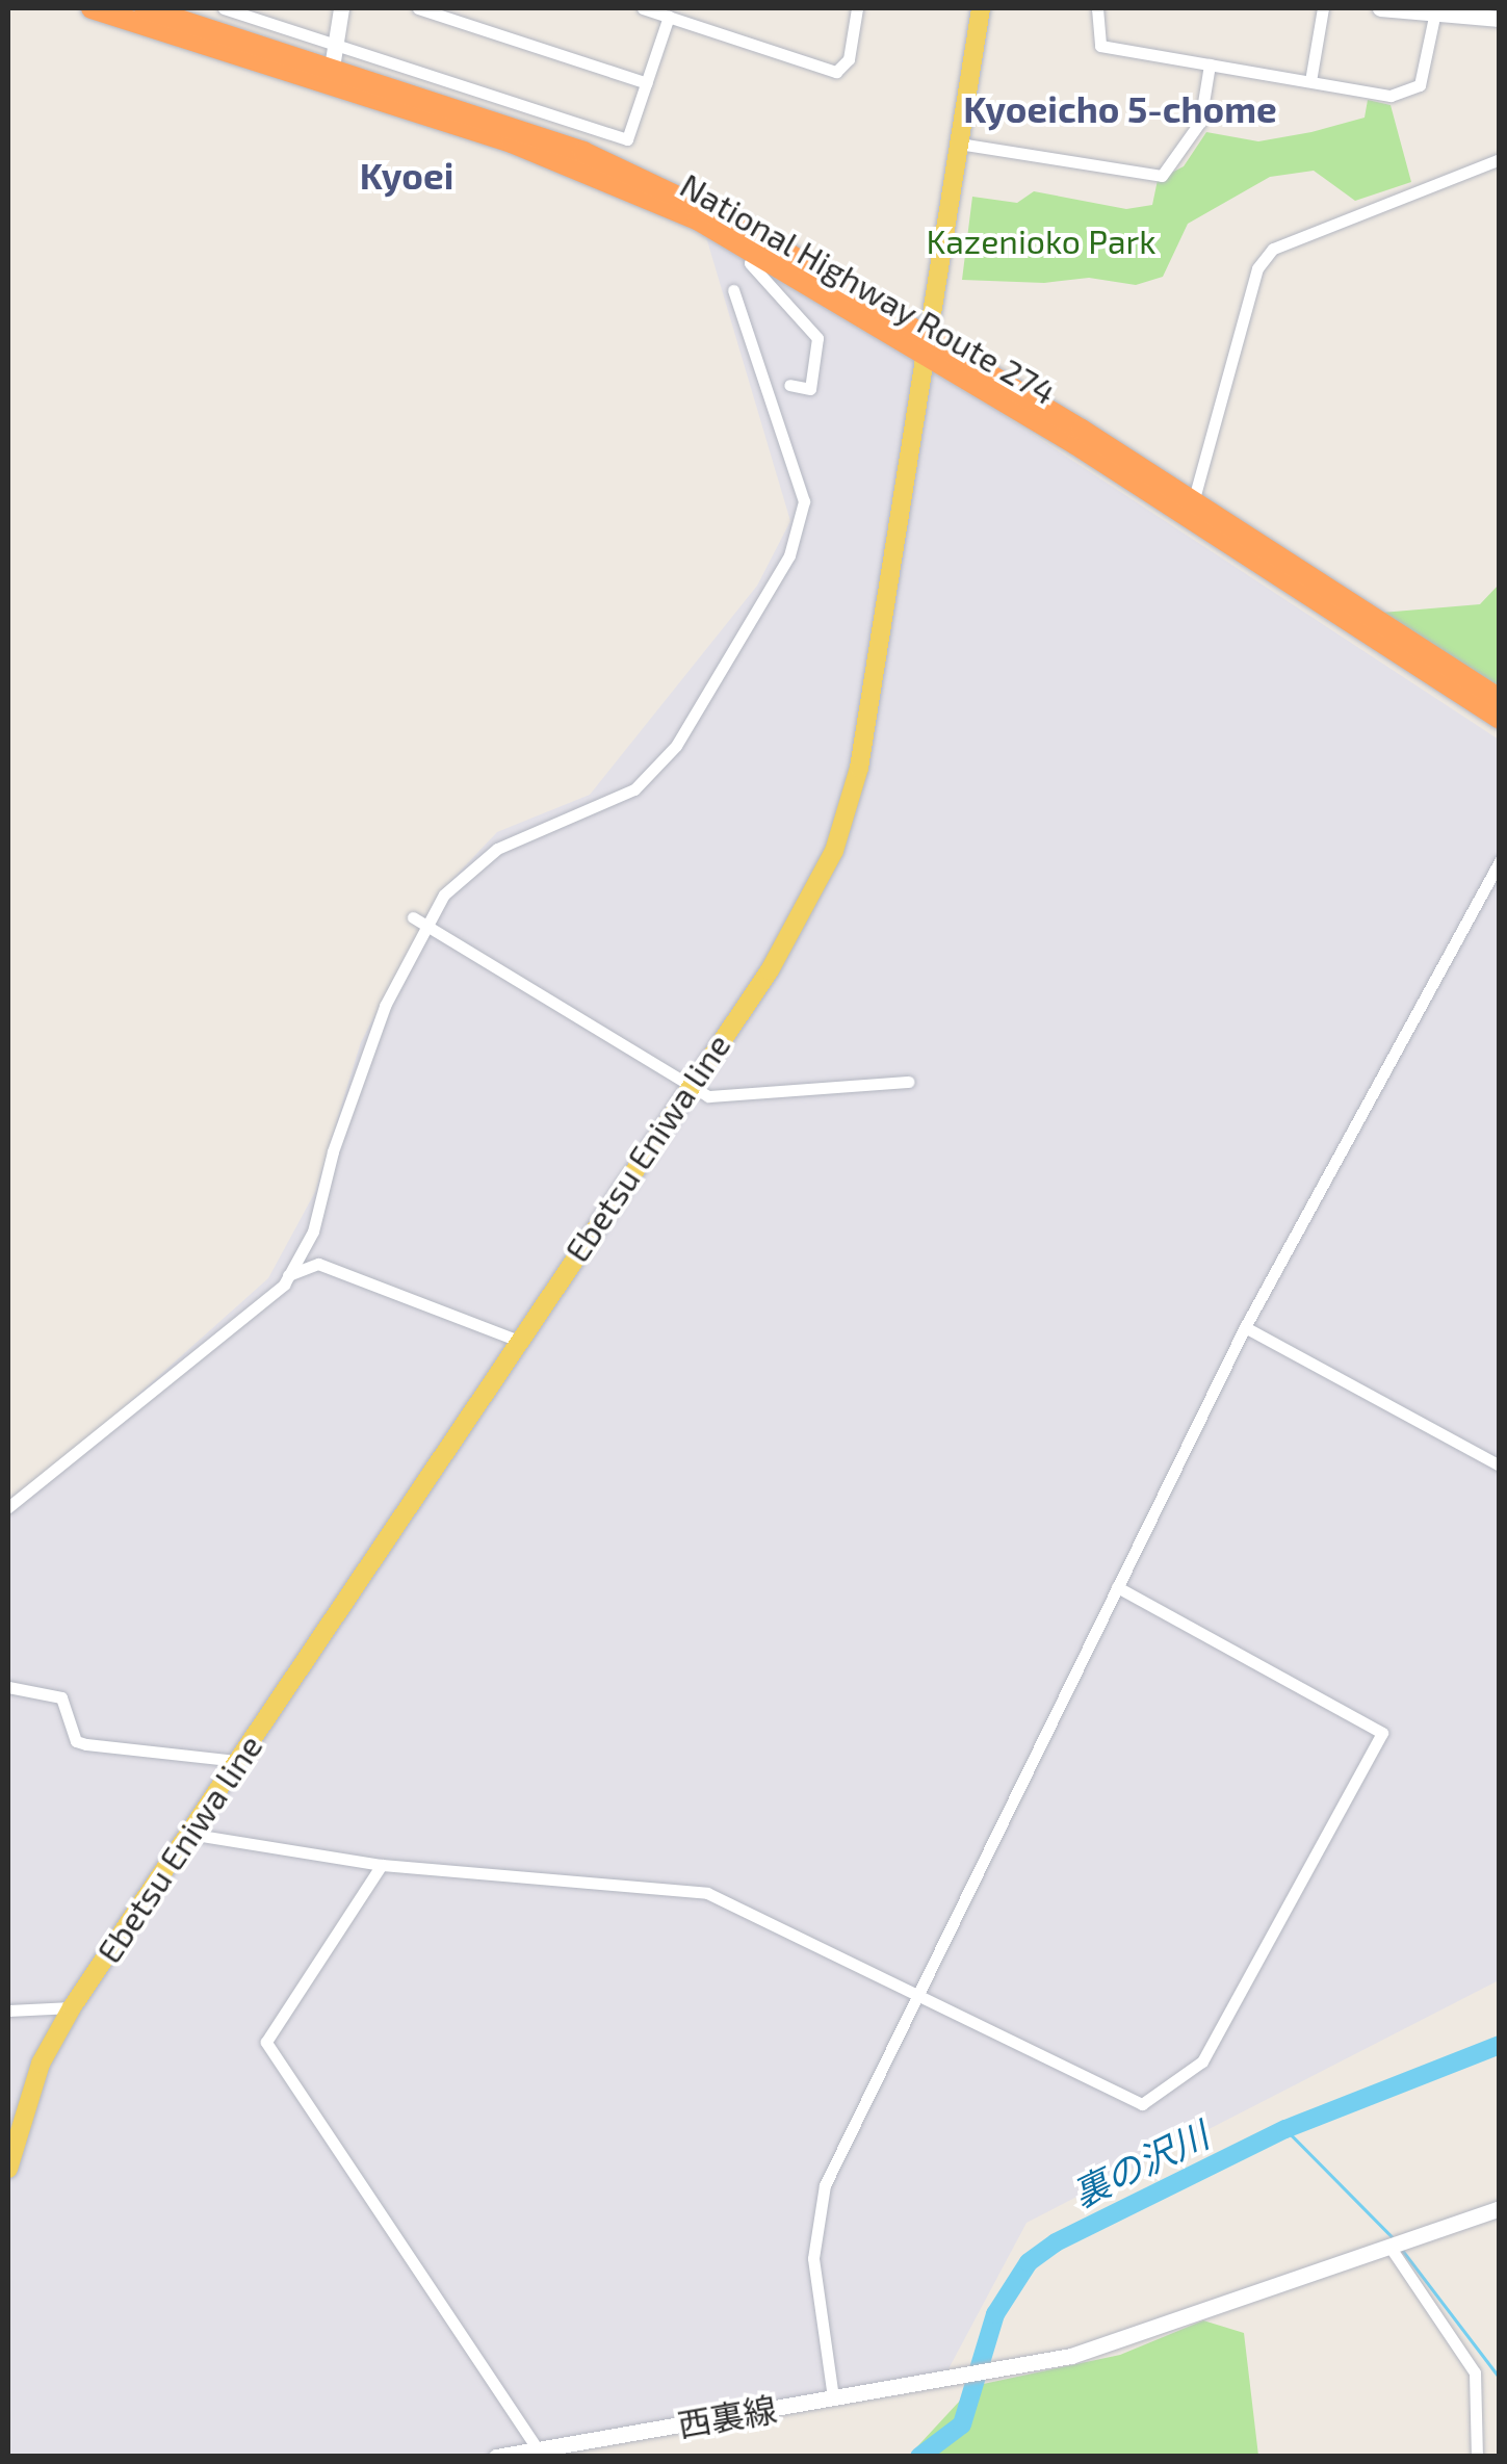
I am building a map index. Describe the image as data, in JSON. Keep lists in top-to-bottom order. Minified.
{"streets":{"highway":["National Highway Route 274"],"main road":["Ebetsu Eniwa line"],"street":["西裏線"]},"crossings":[["National Highway Route 274","Ebetsu Eniwa line"]],"districts":["Kyoeicho 5-chome","Kyoei"],"water":["裏の沢川"],"parks":["Kazenioko Park"]}
